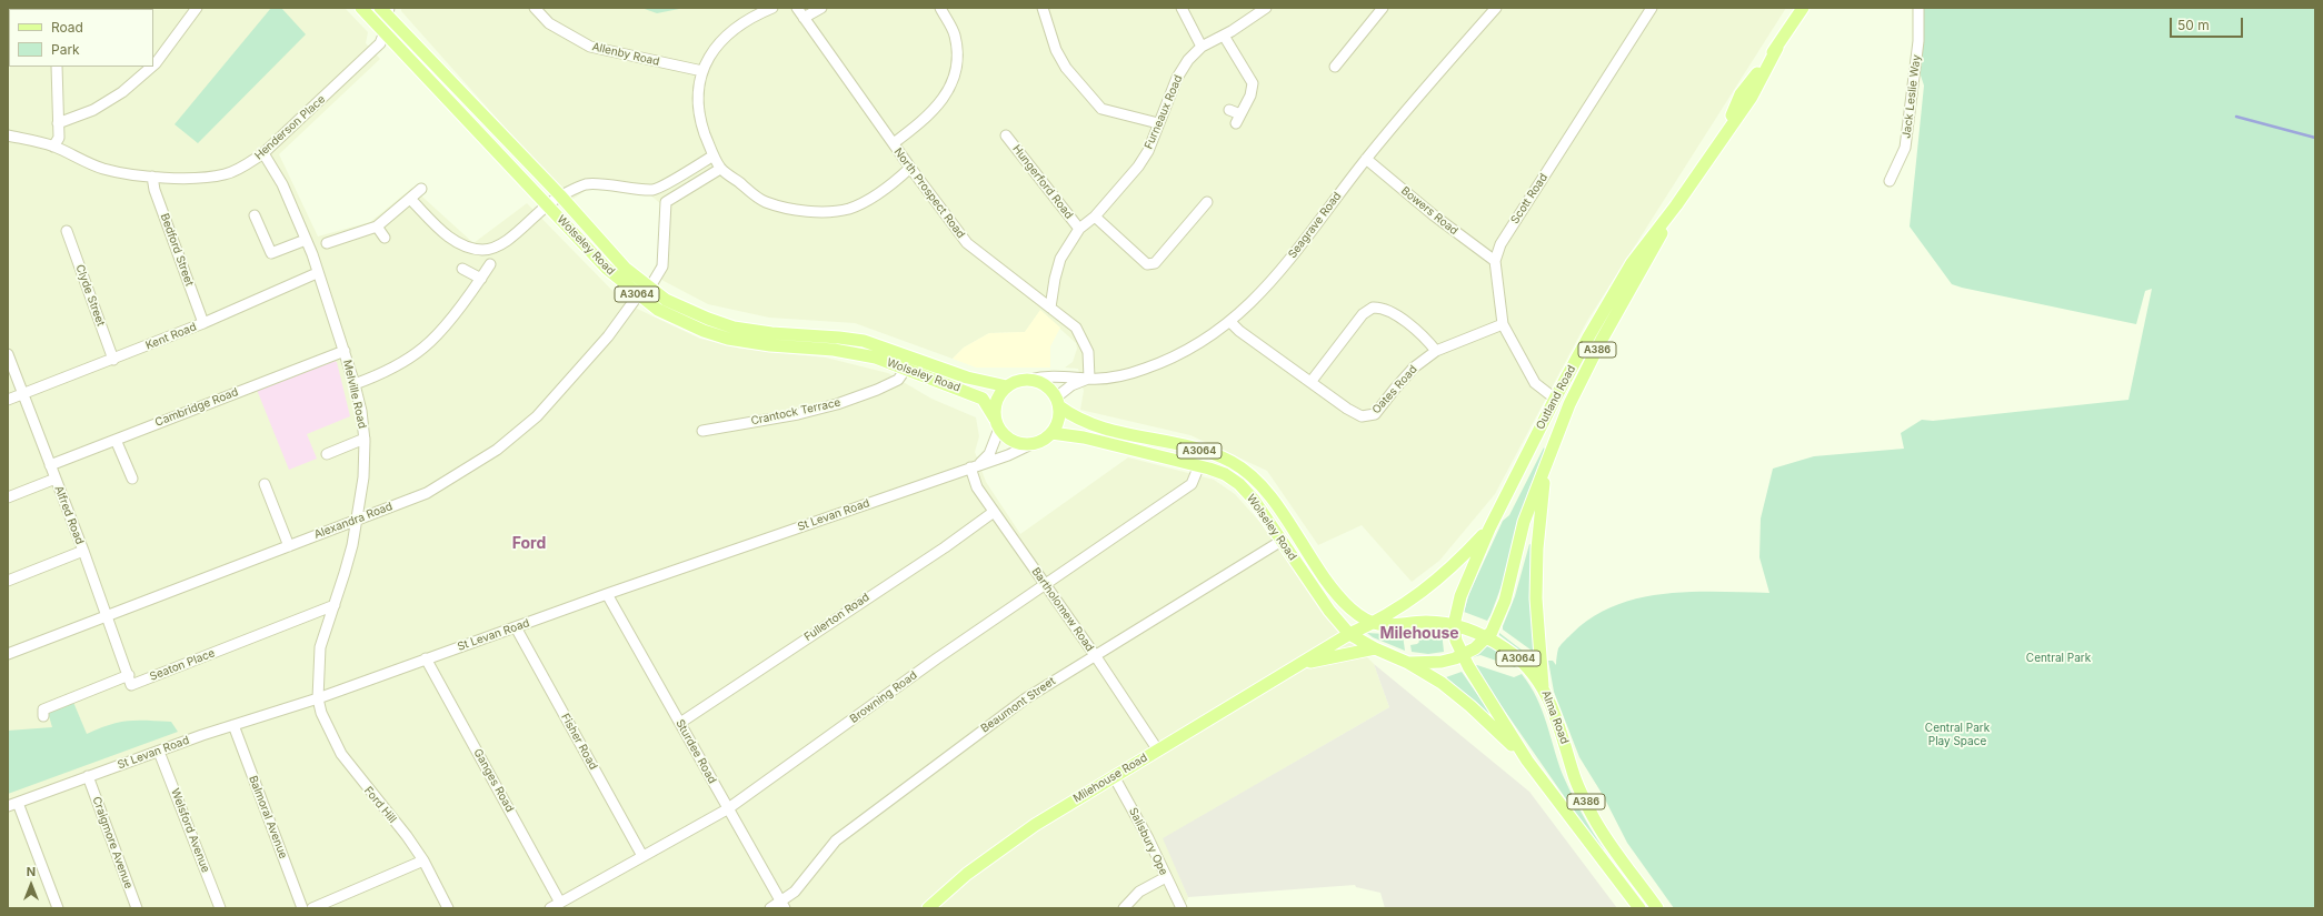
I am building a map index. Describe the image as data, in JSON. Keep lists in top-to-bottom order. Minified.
{"streets":{"main road":["Wolseley Road","A3064","A386","Outland Road","Alma Road","Milehouse Road"],"street":["Allenby Road","Jack Leslie Way","Furneaux Road","Henderson Place","Hungerford Road","North Prospect Road","Scott Road","Bowers Road","Seagrave Road","Bedford Street","Clyde Street","Kent Road","Oates Road","Melville Road","Cambridge Road","Crantock Terrace","Alfred Road","St Levan Road","Alexandra Road","Bartholomew Road","Fullerton Road","Seaton Place","Browning Road","Beaumont Street","Fisher Road","Sturdee Road","Ganges Road","Ford Hill","Balmoral Avenue","Welsford Avenue","Salisbury Ope","Craigmore Avenue"]},"crossings":[["Furneaux Road","Hungerford Road"],["Furneaux Road","North Prospect Road"],["Henderson Place","Wolseley Road"],["Henderson Place","Bedford Street"],["Henderson Place","Melville Road"],["North Prospect Road","Seagrave Road"],["Scott Road","Bowers Road"],["Scott Road","Oates Road"],["Scott Road","Outland Road"],["Bowers Road","Seagrave Road"],["Seagrave Road","Oates Road"],["Wolseley Road","A3064"],["Wolseley Road","A386"],["Wolseley Road","Outland Road"],["Wolseley Road","Crantock Terrace"],["Wolseley Road","St Levan Road"],["Wolseley Road","Alexandra Road"],["Wolseley Road","Browning Road"],["Wolseley Road","Beaumont Street"],["Wolseley Road","Milehouse Road"],["Bedford Street","Kent Road"],["A3064","A386"],["A3064","Outland Road"],["A3064","Alma Road"],["Clyde Street","Kent Road"],["Kent Road","Melville Road"],["Kent Road","Alfred Road"],["A386","Outland Road"],["A386","Alma Road"],["Melville Road","Cambridge Road"],["Melville Road","St Levan Road"],["Melville Road","Alexandra Road"],["Melville Road","Seaton Place"],["Melville Road","Ford Hill"],["Outland Road","Alma Road"],["Outland Road","Milehouse Road"],["Cambridge Road","Alfred Road"],["Alfred Road","Alexandra Road"],["Alfred Road","Seaton Place"],["St Levan Road","Bartholomew Road"],["St Levan Road","Fisher Road"],["St Levan Road","Sturdee Road"],["St Levan Road","Ganges Road"],["St Levan Road","Ford Hill"],["St Levan Road","Balmoral Avenue"],["St Levan Road","Welsford Avenue"],["St Levan Road","Craigmore Avenue"],["Bartholomew Road","Fullerton Road"],["Bartholomew Road","Browning Road"],["Bartholomew Road","Beaumont Street"],["Bartholomew Road","Milehouse Road"],["Fullerton Road","Sturdee Road"],["Browning Road","Fisher Road"],["Browning Road","Sturdee Road"],["Browning Road","Ganges Road"],["Beaumont Street","Sturdee Road"],["Milehouse Road","Salisbury Ope"]],"districts":["Ford","Milehouse"],"parks":["Central Park","Central Park Play Space"],"legend":["Road","Park"],"scale_bar":"50 m","north":"top"}
